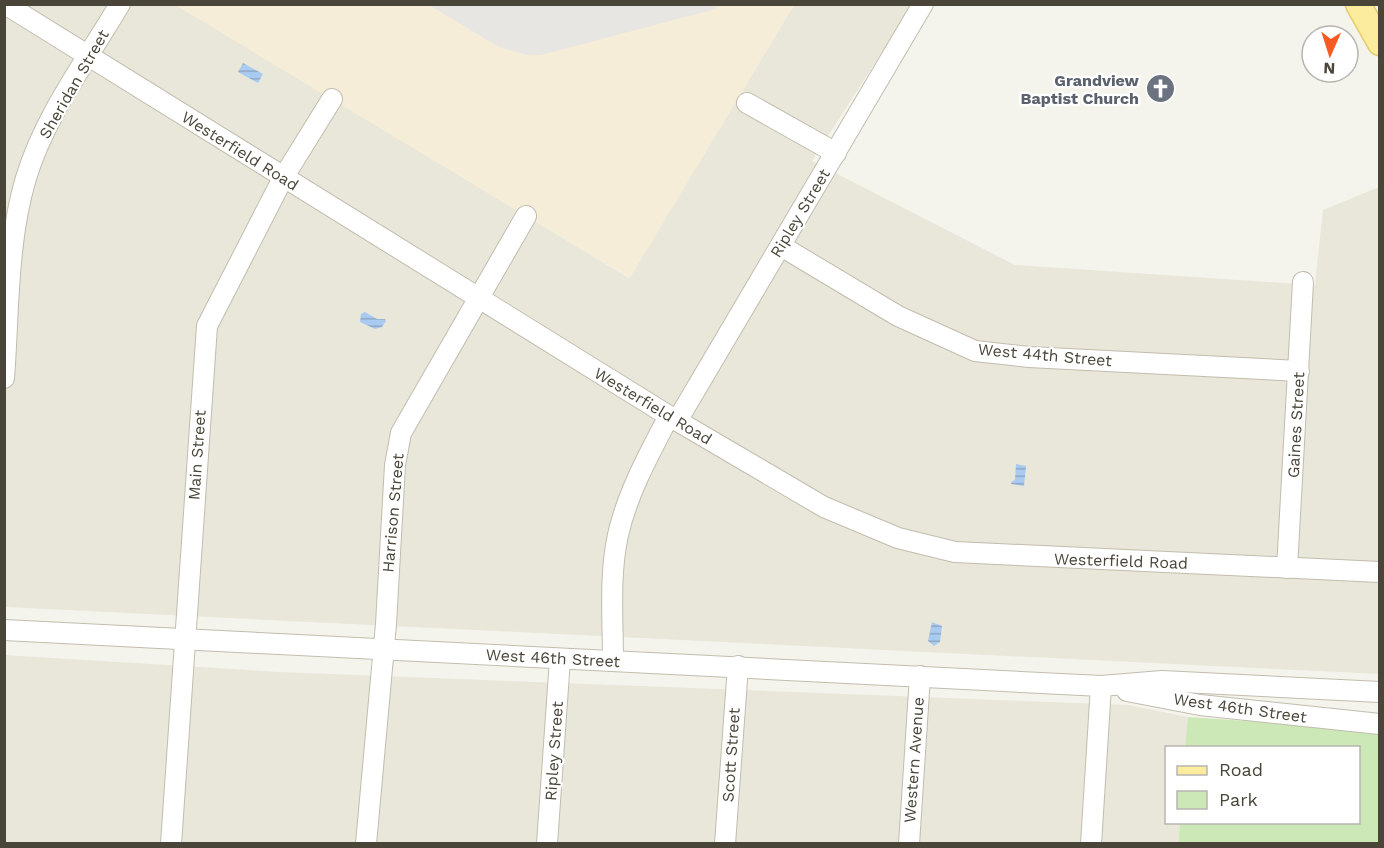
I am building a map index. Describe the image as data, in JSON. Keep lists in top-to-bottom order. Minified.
{"streets":{"street":["Sheridan Street","Westerfield Road","Ripley Street","West 44th Street","Gaines Street","Main Street","Harrison Street","West 46th Street","Scott Street","Western Avenue"]},"crossings":[["Sheridan Street","Westerfield Road"],["Westerfield Road","Ripley Street"],["Westerfield Road","Gaines Street"],["Westerfield Road","Main Street"],["Westerfield Road","Harrison Street"],["Ripley Street","West 44th Street"],["Ripley Street","West 46th Street"],["West 44th Street","Gaines Street"],["Main Street","West 46th Street"],["Harrison Street","West 46th Street"],["West 46th Street","Scott Street"],["West 46th Street","Western Avenue"]],"places":{"church":["Grandview Baptist Church"]},"legend":["Road","Park"],"north":"bottom"}
